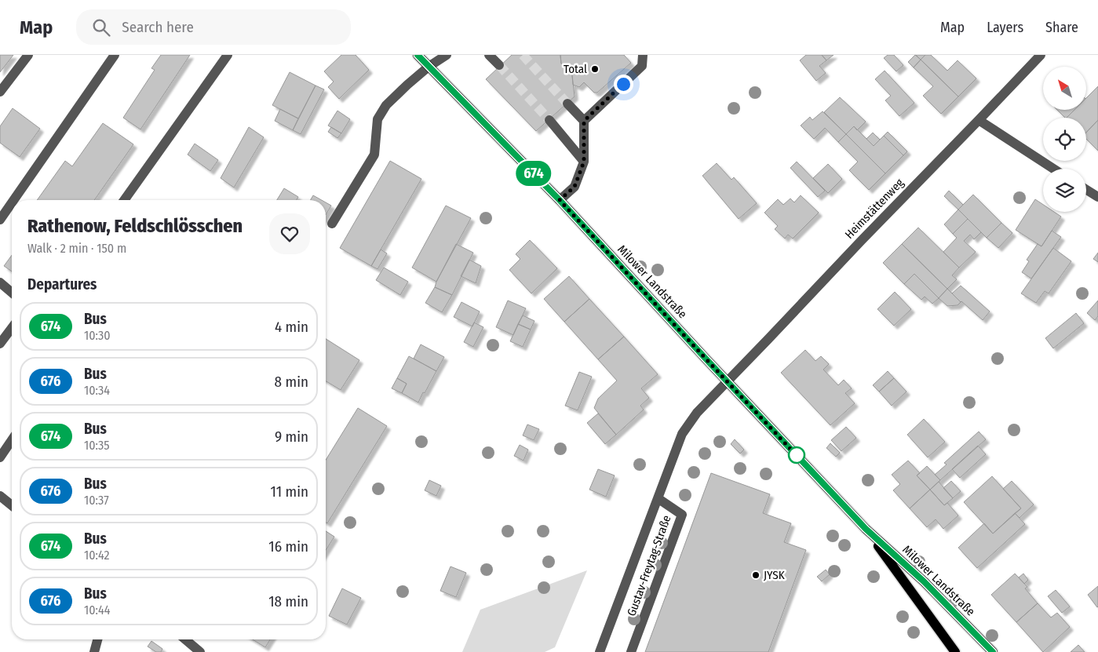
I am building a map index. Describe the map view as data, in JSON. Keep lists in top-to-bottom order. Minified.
{"streets":{"main road":["Milower Landstraße"],"street":["Heimstättenweg","Gustav-Freytag-Straße"]},"crossings":[["Heimstättenweg","Milower Landstraße"],["Heimstättenweg","Gustav-Freytag-Straße"],["Milower Landstraße","Gustav-Freytag-Straße"]],"places":["Total","JYSK"],"lines":["bus line 674"],"north":"top left","page":{"header":"Map","search":"Search here","nav":["Map","Layers","Share"],"on_map":"674","heading":[["Rathenow, Feldschlösschen","Walk · 2 min · 150 m"],"Departures"],"list":[{"mark":"674","name":"Bus","note":"10:30","value":"4 min"},{"mark":"676","name":"Bus","note":"10:34","value":"8 min"},{"mark":"674","name":"Bus","note":"10:35","value":"9 min"},{"mark":"676","name":"Bus","note":"10:37","value":"11 min"},{"mark":"674","name":"Bus","note":"10:42","value":"16 min"},{"mark":"676","name":"Bus","note":"10:44","value":"18 min"}]}}
